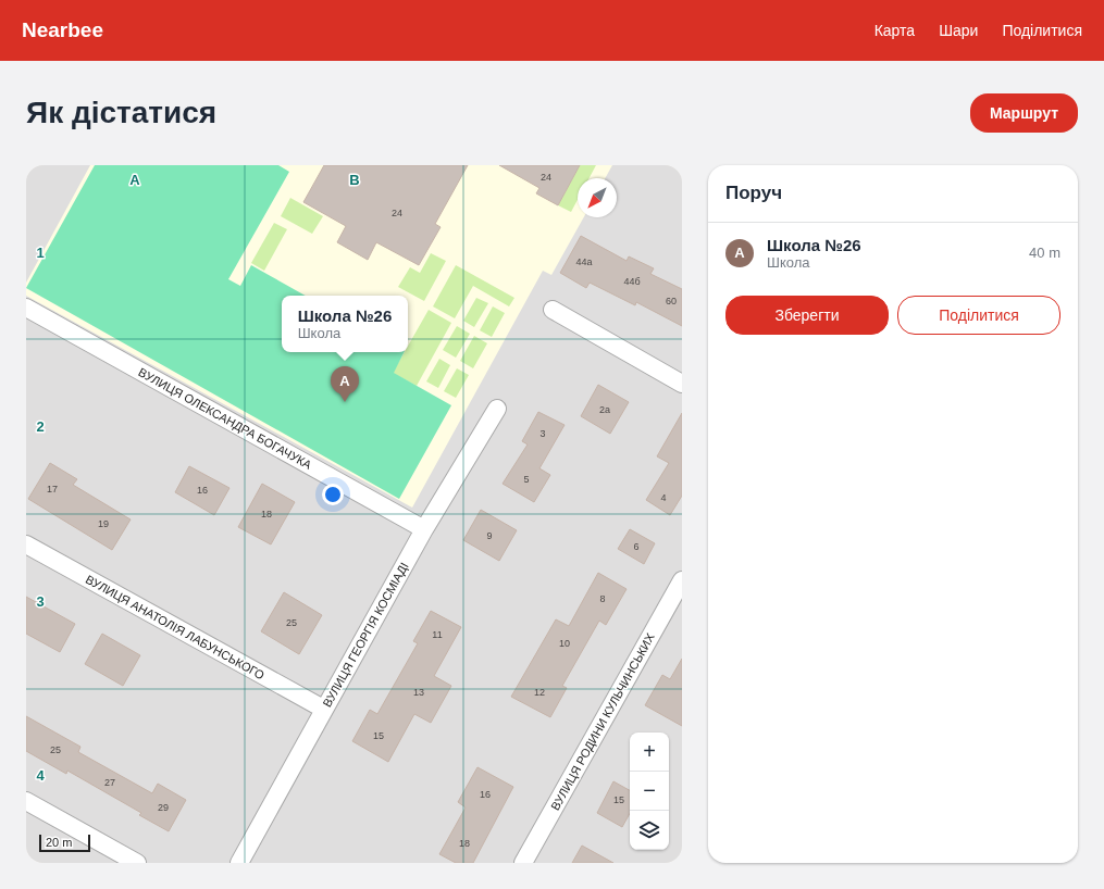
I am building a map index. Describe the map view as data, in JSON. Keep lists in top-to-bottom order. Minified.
{"streets":{"street":["ВУЛИЦЯ ОЛЕКСАНДРА БОГАЧУКА","ВУЛИЦЯ АНАТОЛІЯ ЛАБУНСЬКОГО","ВУЛИЦЯ ГЕОРГІЯ КОСМІАДІ","ВУЛИЦЯ РОДИНИ КУЛЬЧИНСЬКИХ"]},"crossings":[["ВУЛИЦЯ ОЛЕКСАНДРА БОГАЧУКА","ВУЛИЦЯ ГЕОРГІЯ КОСМІАДІ"],["ВУЛИЦЯ АНАТОЛІЯ ЛАБУНСЬКОГО","ВУЛИЦЯ ГЕОРГІЯ КОСМІАДІ"]],"house_numbers":["24","24","44а","44б","60","2а","3","5","17","16","4","18","19","9","6","8","25","11","10","13","12","15","25","27","16","15","29","18"],"scale_bar":"20 m","north":"bottom left","page":{"header":"Nearbee","nav":["Карта","Шари","Поділитися"],"buttons":["Маршрут",["Зберегти","Поділитися"]],"title":"Як дістатися","heading":"Поруч","list":[{"mark":"A","name":"Школа №26","note":"Школа","value":"40 m"}],"popup":["Школа №26","Школа"],"pins":"A","map_buttons":["+","−"],"scale":"20 m"},"grid":{"columns":["A","B"],"rows":["1","2","3","4"]}}
